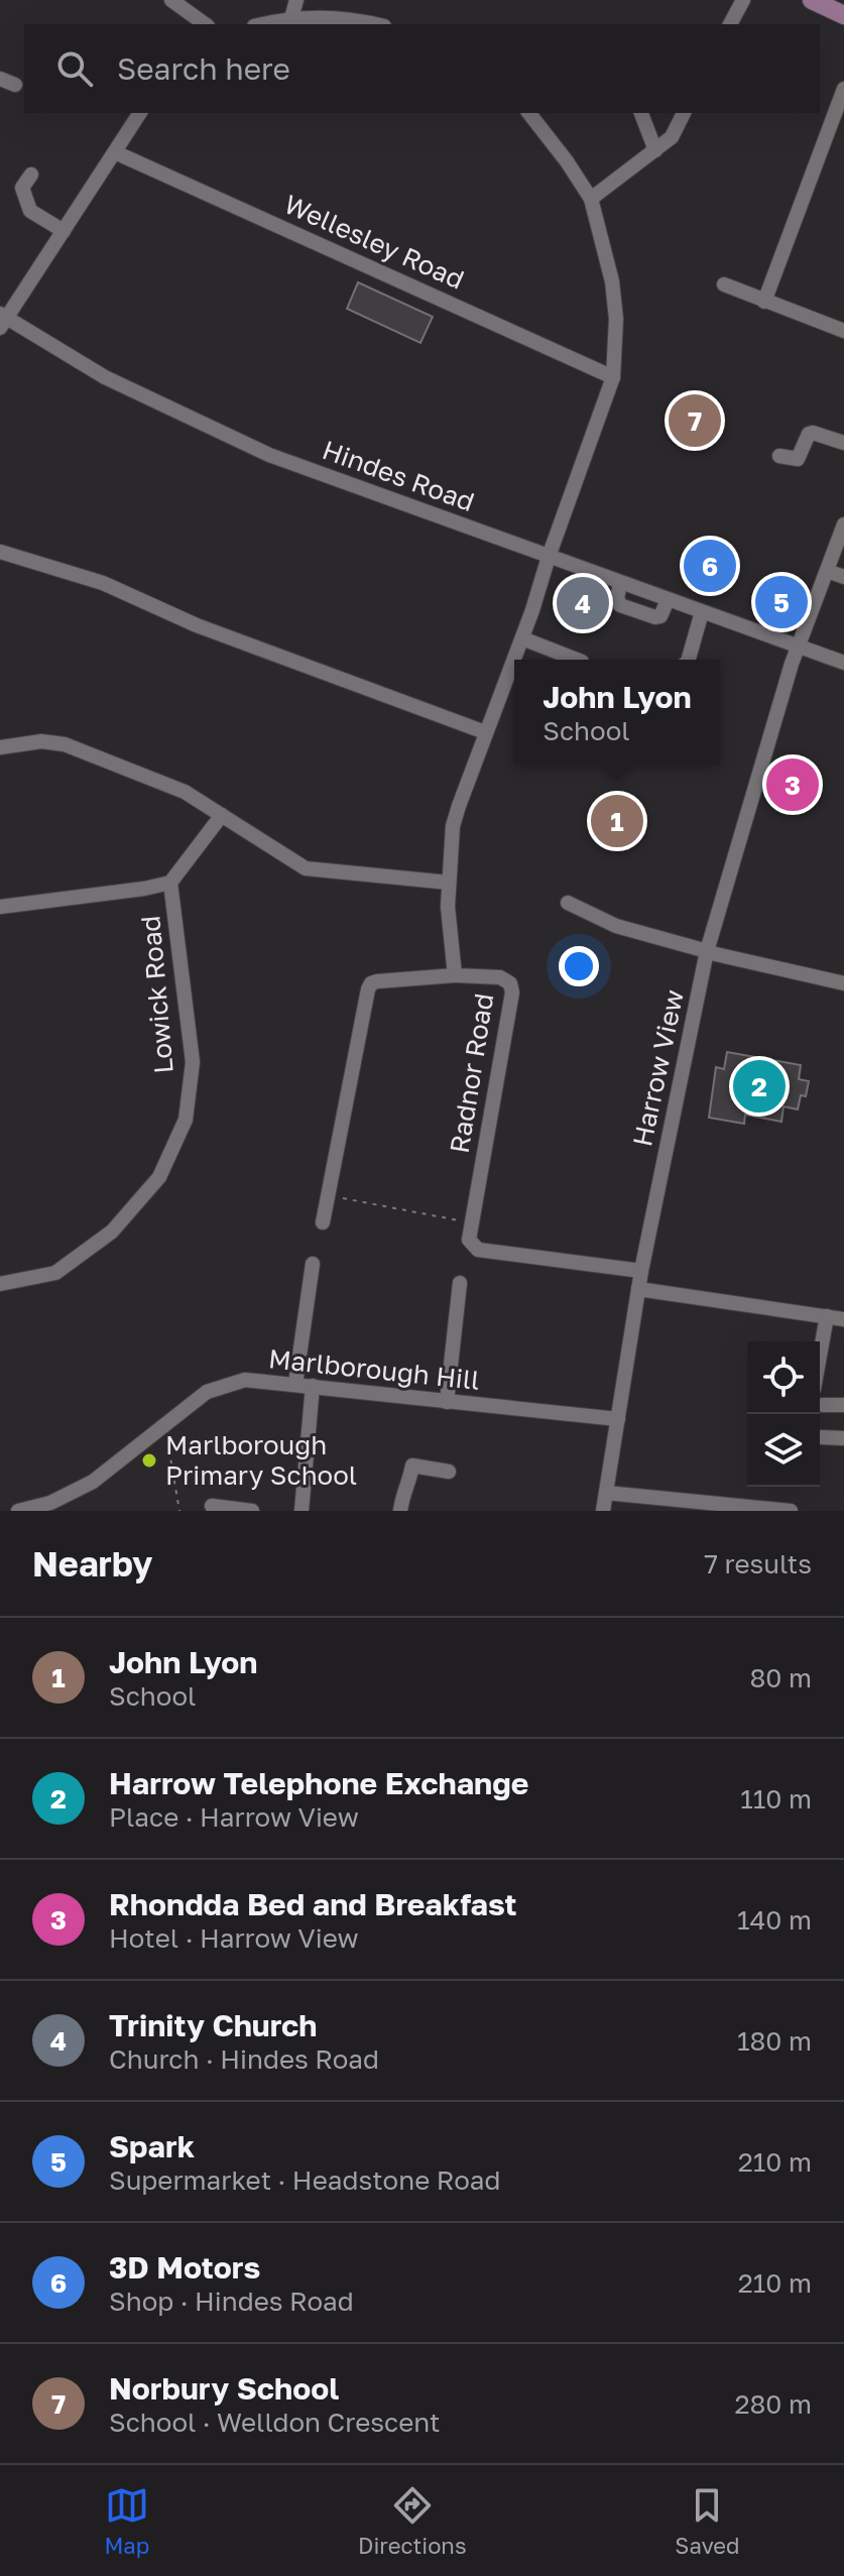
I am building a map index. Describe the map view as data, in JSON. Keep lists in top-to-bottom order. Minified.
{"streets":{"street":["Wellesley Road","Hindes Road","Lowick Road","Harrow View","Radnor Road","Marlborough Hill"]},"crossings":[["Wellesley Road","Radnor Road"],["Hindes Road","Harrow View"],["Hindes Road","Radnor Road"],["Harrow View","Marlborough Hill"]],"places":["Marlborough Primary School"],"page":{"search":"Search here","pins":["7","6","5","4","3","1","2"],"popup":["John Lyon","School"],"heading":["Nearby","7 results"],"list":[{"mark":"1","name":"John Lyon","note":"School","value":"80 m"},{"mark":"2","name":"Harrow Telephone Exchange","note":"Place · Harrow View","value":"110 m"},{"mark":"3","name":"Rhondda Bed and Breakfast","note":"Hotel · Harrow View","value":"140 m"},{"mark":"4","name":"Trinity Church","note":"Church · Hindes Road","value":"180 m"},{"mark":"5","name":"Spark","note":"Supermarket · Headstone Road","value":"210 m"},{"mark":"6","name":"3D Motors","note":"Shop · Hindes Road","value":"210 m"},{"mark":"7","name":"Norbury School","note":"School · Welldon Crescent","value":"280 m"}],"nav":["Map","Directions","Saved"]}}
